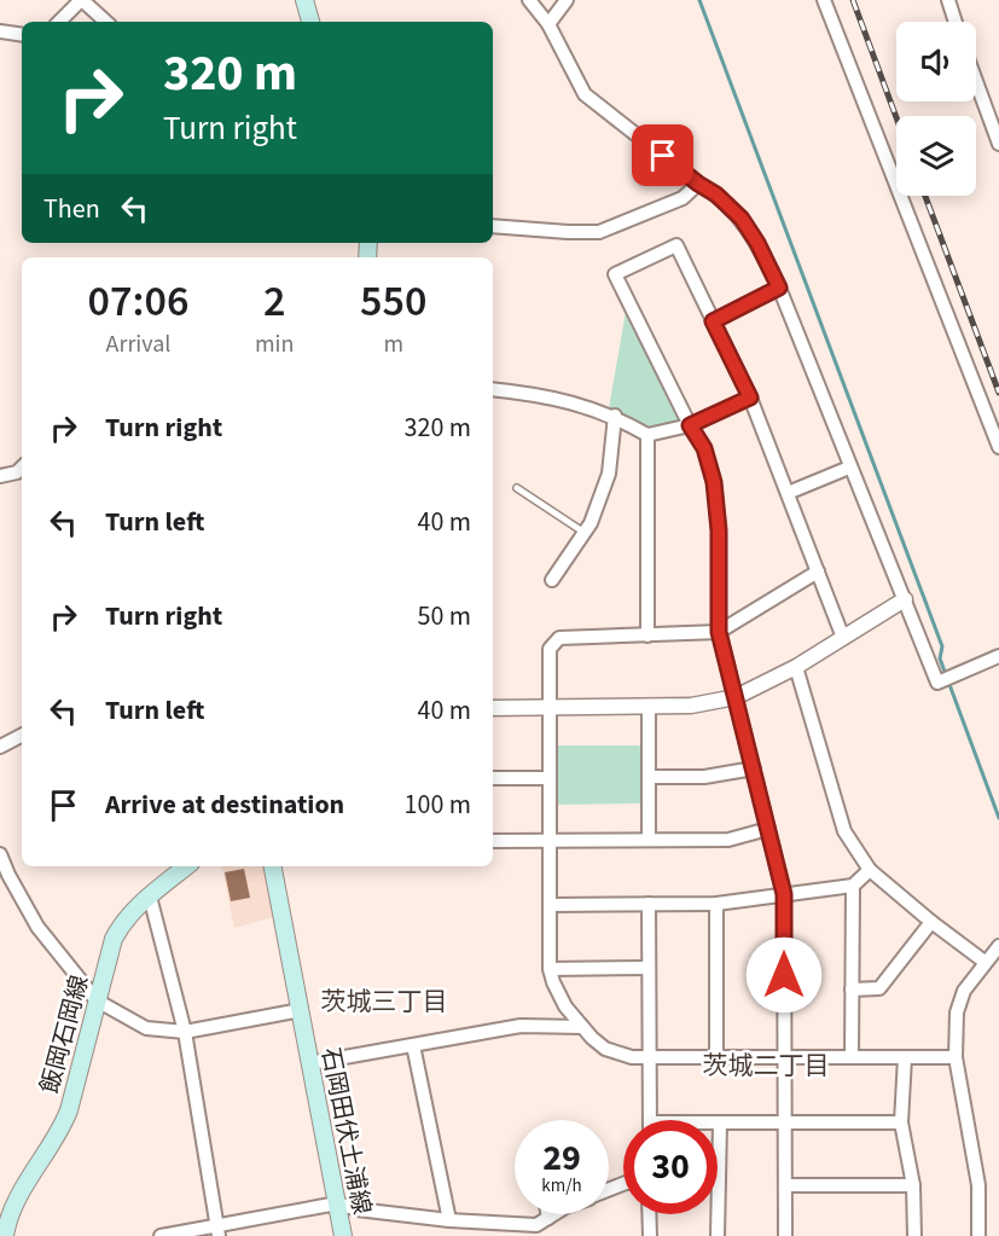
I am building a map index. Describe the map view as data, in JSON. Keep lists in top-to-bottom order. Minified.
{"streets":{"main road":["飯岡石岡線","石岡田伏土浦線"]},"districts":["茨城三丁目","茨城二丁目"],"page":{"turn":["320 m","Turn right"],"then":"Then","eta":["07:06","Arrival","2","min","550","m"],"list":[{"name":"Turn right","value":"320 m"},{"name":"Turn left","value":"40 m"},{"name":"Turn right","value":"50 m"},{"name":"Turn left","value":"40 m"},{"name":"Arrive at destination","value":"100 m"}],"speed":"29 km/h","limit":"30"}}
